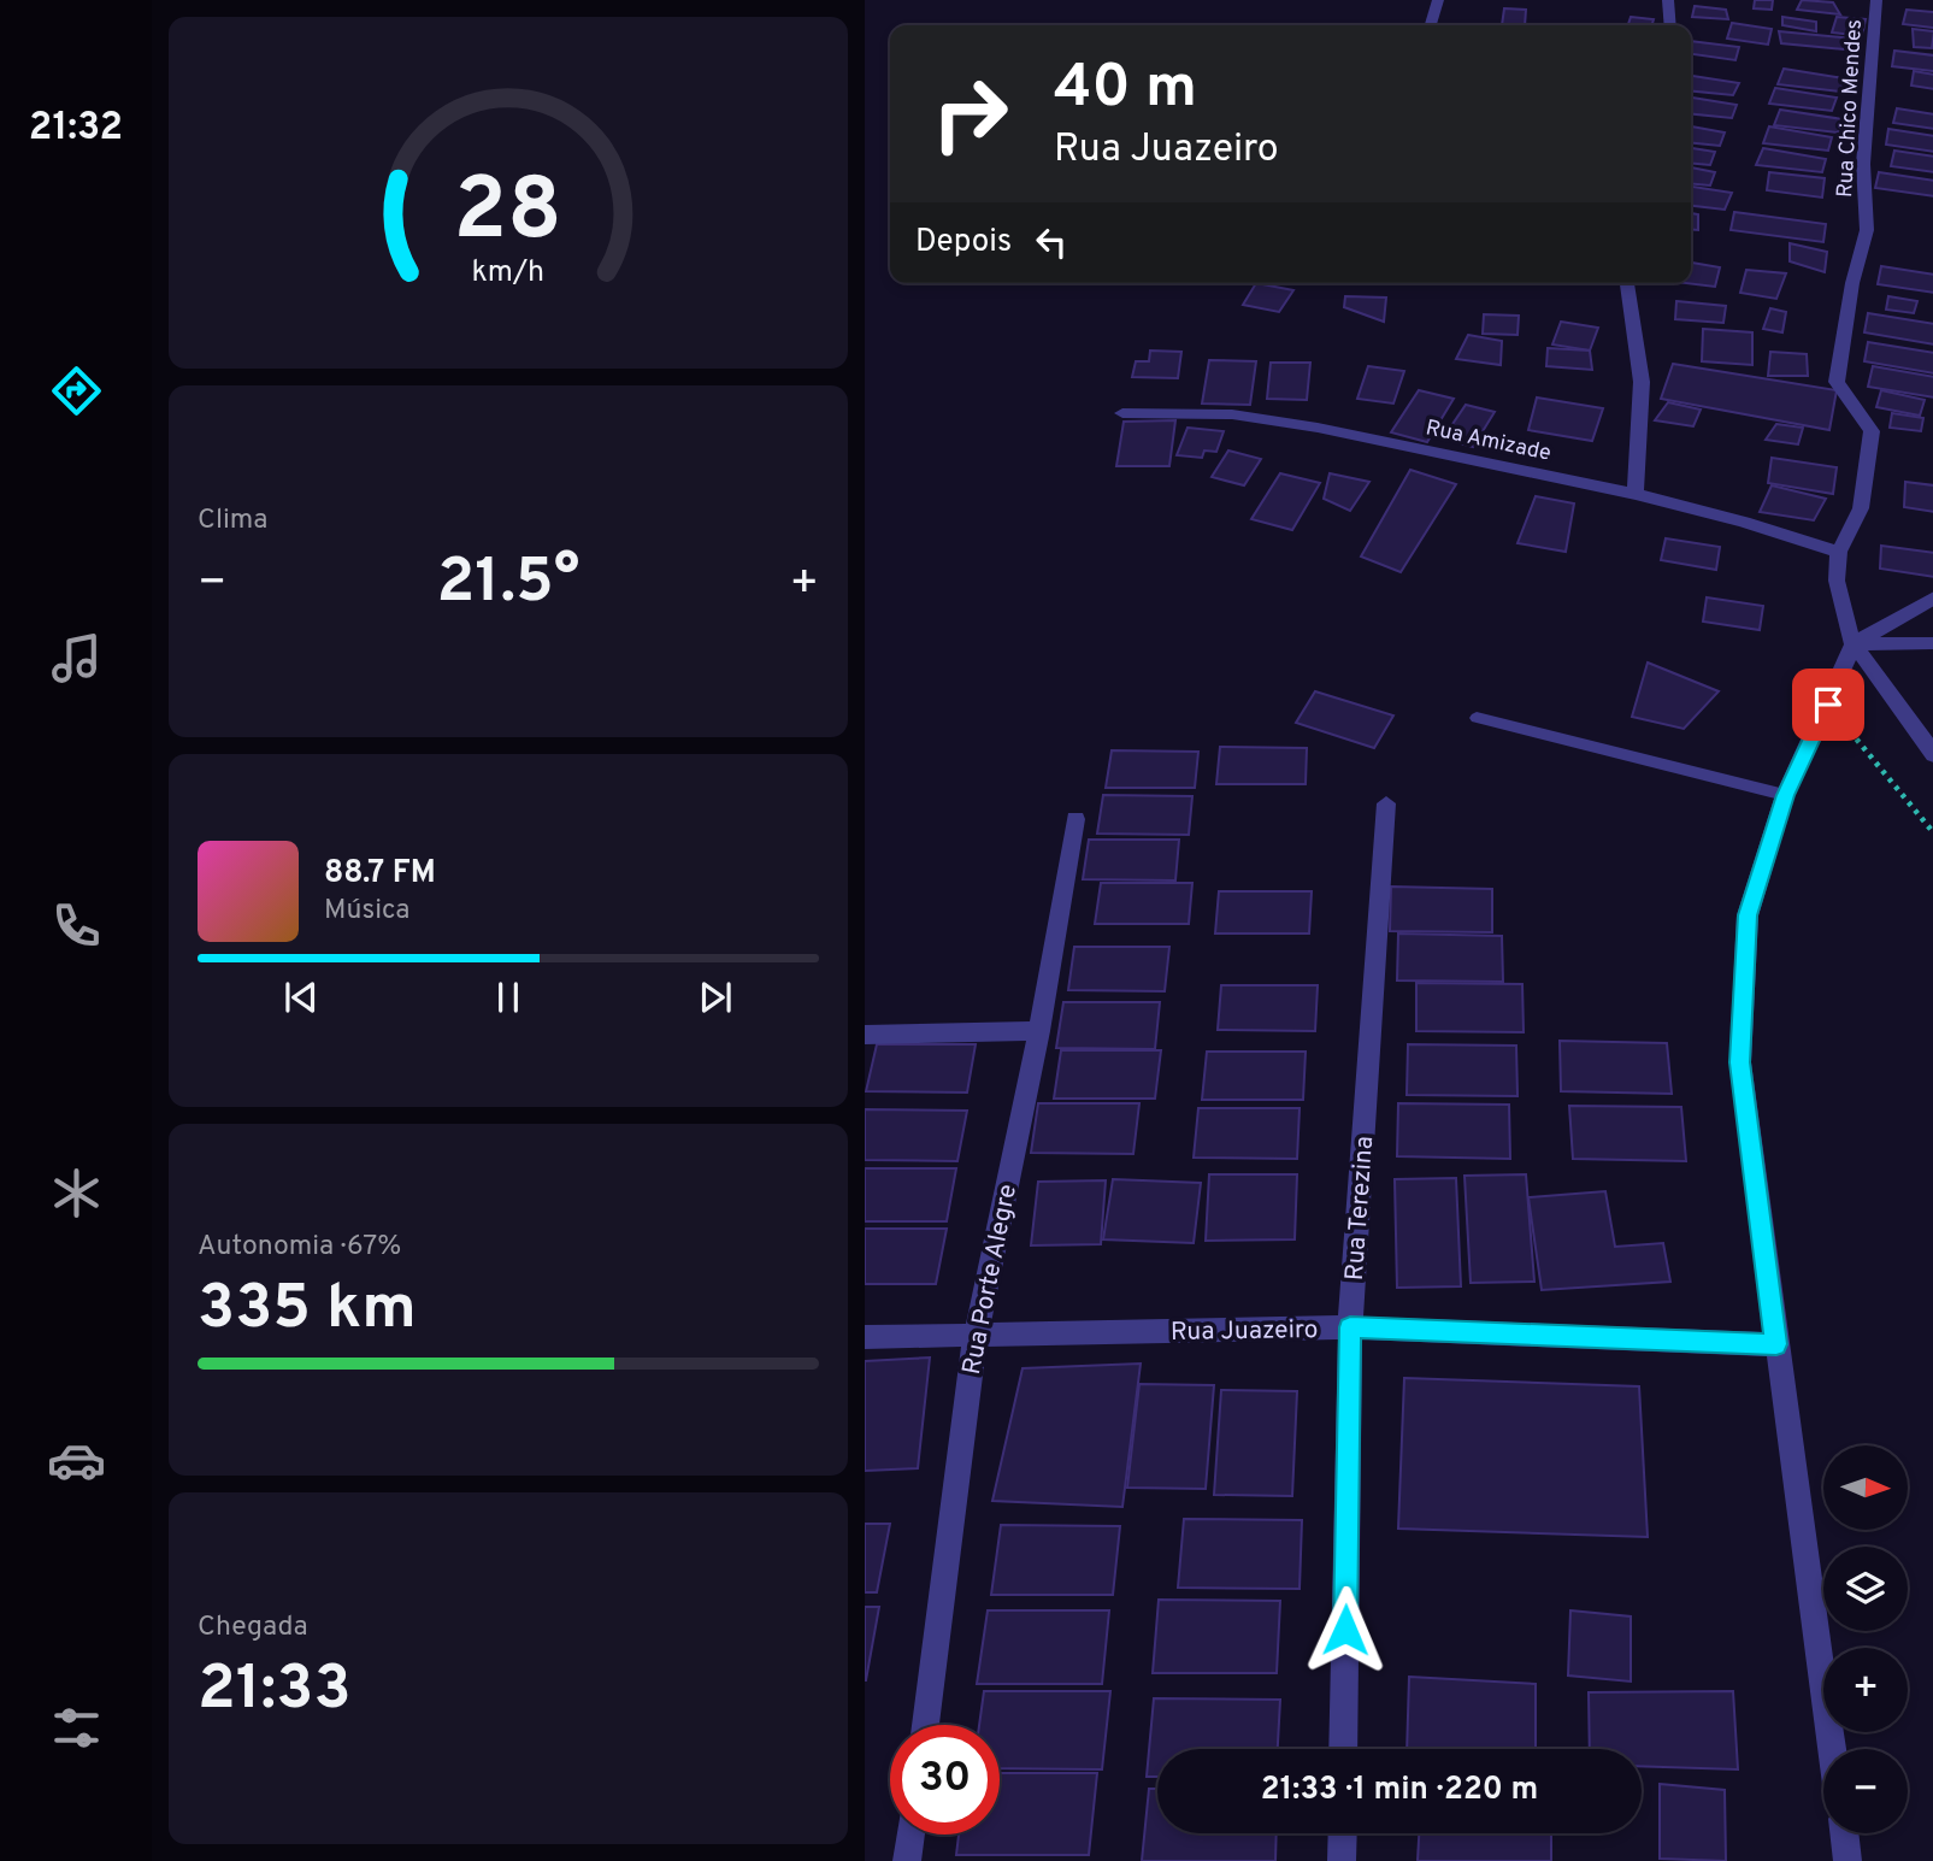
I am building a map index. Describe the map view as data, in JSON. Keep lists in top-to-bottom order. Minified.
{"streets":{"street":["Rua Chico Mendes","Rua Amizade","Rua Terezina","Rua Porte Alegre","Rua Juazeiro"]},"crossings":[["Rua Chico Mendes","Rua Amizade"],["Rua Terezina","Rua Juazeiro"],["Rua Porte Alegre","Rua Juazeiro"]],"north":"right","page":{"tabs":"21:32","turn":["40 m","Rua Juazeiro"],"then":"Depois","tile":["Clima",["Autonomia · 67%","335 km"],["Chegada","21:33"]],"heat":["−","21.5°","+"],"song":["88.7 FM","Música"],"map_buttons":["+","−"],"limit":"30","trip":"21:33 · 1 min · 220 m","gauge":["28","km/h"]}}
